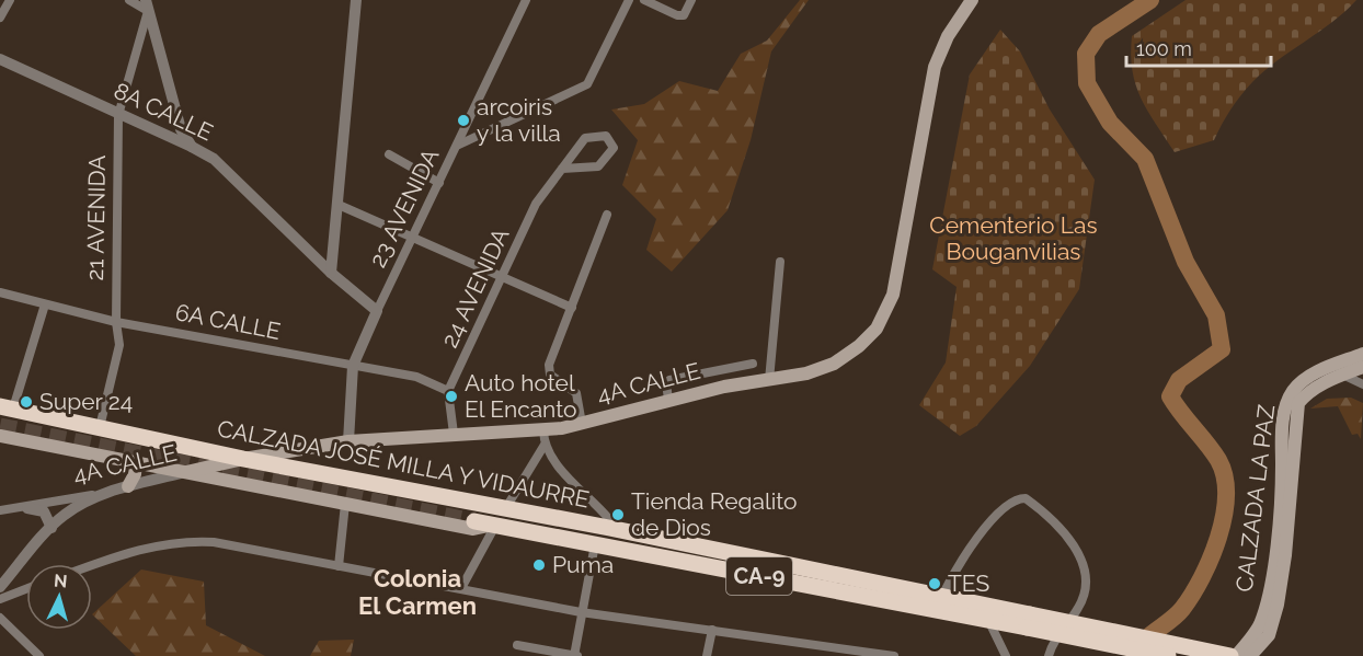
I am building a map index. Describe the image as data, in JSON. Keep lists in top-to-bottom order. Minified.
{"streets":{"highway":["CALZADA JOSÉ MILLA Y VIDAURRE","CA-9"],"main road":["4A CALLE","CALZADA LA PAZ"],"street":["8A CALLE","23 AVENIDA","21 AVENIDA","24 AVENIDA","6A CALLE"]},"crossings":[["8A CALLE","23 AVENIDA"],["8A CALLE","21 AVENIDA"],["23 AVENIDA","6A CALLE"],["23 AVENIDA","4A CALLE"],["21 AVENIDA","6A CALLE"],["21 AVENIDA","CALZADA JOSÉ MILLA Y VIDAURRE"],["24 AVENIDA","6A CALLE"],["4A CALLE","CALZADA JOSÉ MILLA Y VIDAURRE"]],"districts":["Colonia El Carmen"],"parks":["Cementerio Las Bouganvilias"],"places":["arcoiris y la villa","Auto hotel El Encanto","Super 24","Tienda Regalito de Dios","Puma","TES"],"scale_bar":"100 m","north":"top"}
